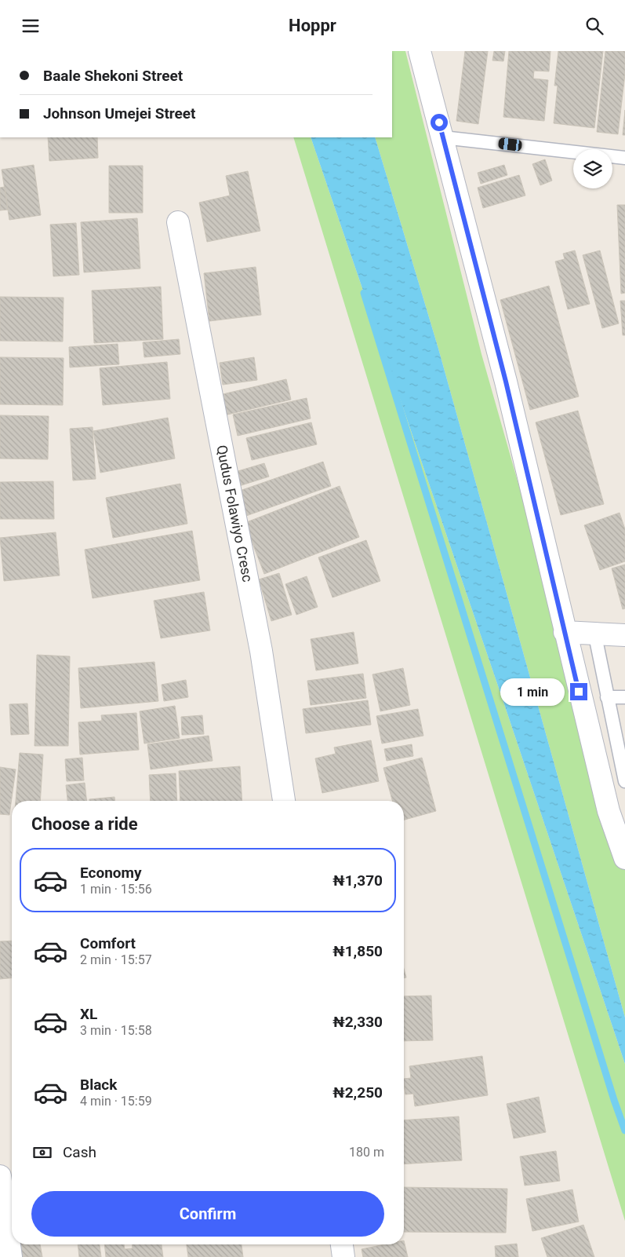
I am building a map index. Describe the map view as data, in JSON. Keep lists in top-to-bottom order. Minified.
{"streets":{"street":["Qudus Folawiyo Cresc"]},"page":{"header":"Hoppr","banner":["Baale Shekoni Street","Johnson Umejei Street"],"bubble":"1 min","heading":"Choose a ride","list":[{"name":"Economy","note":"1 min · 15:56","value":"₦1,370"},{"name":"Comfort","note":"2 min · 15:57","value":"₦1,850"},{"name":"XL","note":"3 min · 15:58","value":"₦2,330"},{"name":"Black","note":"4 min · 15:59","value":"₦2,250"}],"pay":["Cash","180 m"],"buttons":"Confirm"}}
